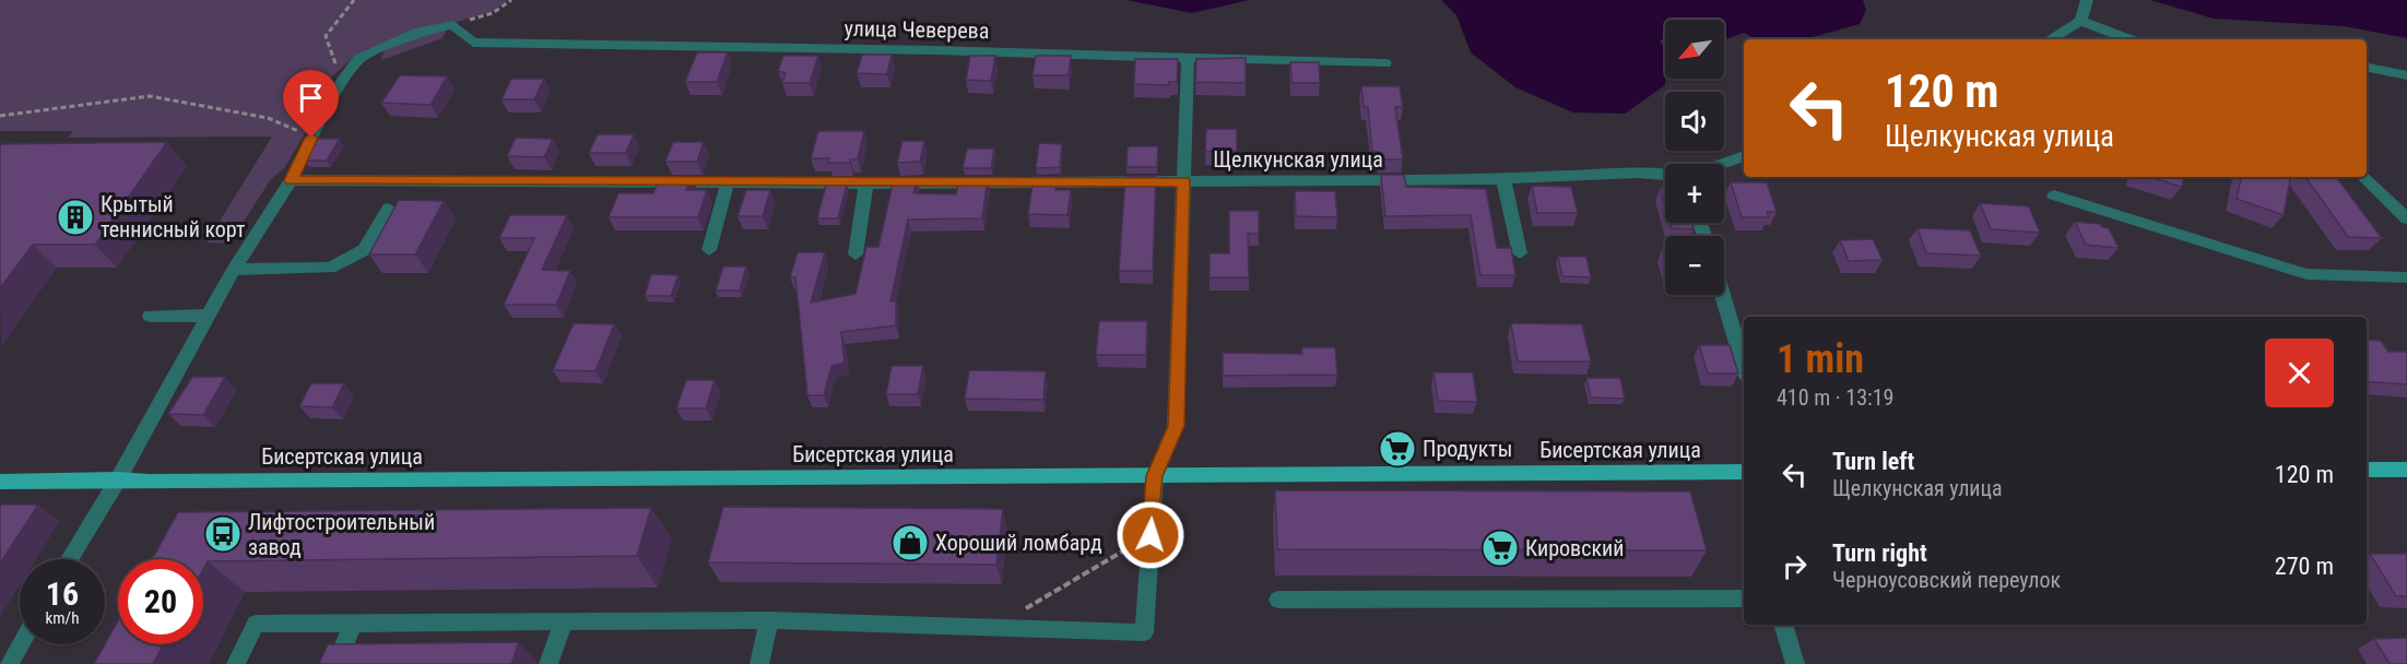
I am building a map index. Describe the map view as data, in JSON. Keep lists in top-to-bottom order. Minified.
{"streets":{"main road":["Бисертская улица"],"street":["улица Чеверева","Щелкунская улица"]},"places":{"building":["Крытый теннисный корт"],"supermarket":["Продукты","Кировский"],"bus stop":["Лифтостроительный завод"],"shop":["Хороший ломбард"]},"north":"bottom left","page":{"map_buttons":["+","−"],"turn":["120 m","Щелкунская улица"],"heading":["1 min","410 m · 13:19"],"list":[{"name":"Turn left","note":"Щелкунская улица","value":"120 m"},{"name":"Turn right","note":"Черноусовский переулок","value":"270 m"}],"speed":"16 km/h","limit":"20"}}
